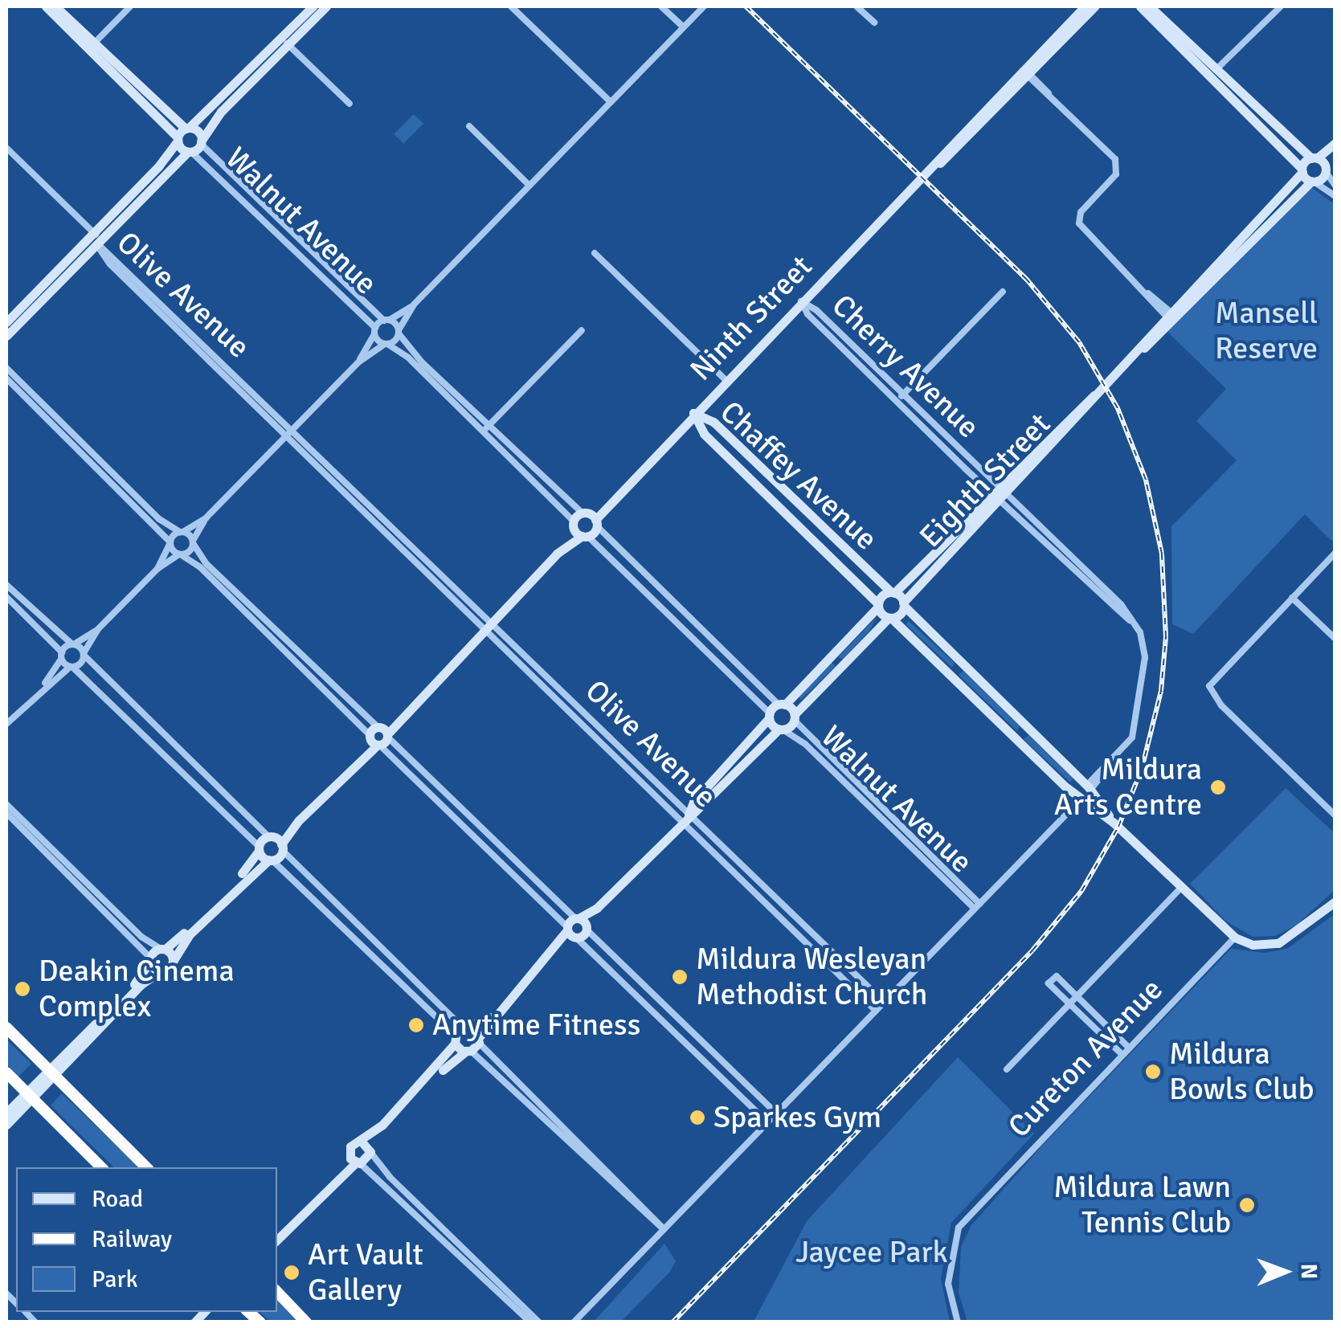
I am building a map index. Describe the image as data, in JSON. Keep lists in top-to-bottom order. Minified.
{"streets":{"street":["Walnut Avenue","Olive Avenue","Ninth Street","Cherry Avenue","Chaffey Avenue","Eighth Street","Cureton Avenue"]},"crossings":[["Ninth Street","Cherry Avenue"],["Ninth Street","Chaffey Avenue"],["Cherry Avenue","Eighth Street"],["Chaffey Avenue","Eighth Street"]],"parks":["Mansell Reserve","Jaycee Park"],"places":["Mildura Arts Centre","Mildura Wesleyan Methodist Church","Deakin Cinema Complex","Anytime Fitness","Mildura Bowls Club","Sparkes Gym","Mildura Lawn Tennis Club","Art Vault Gallery"],"legend":["Road","Railway","Park"],"north":"right"}
